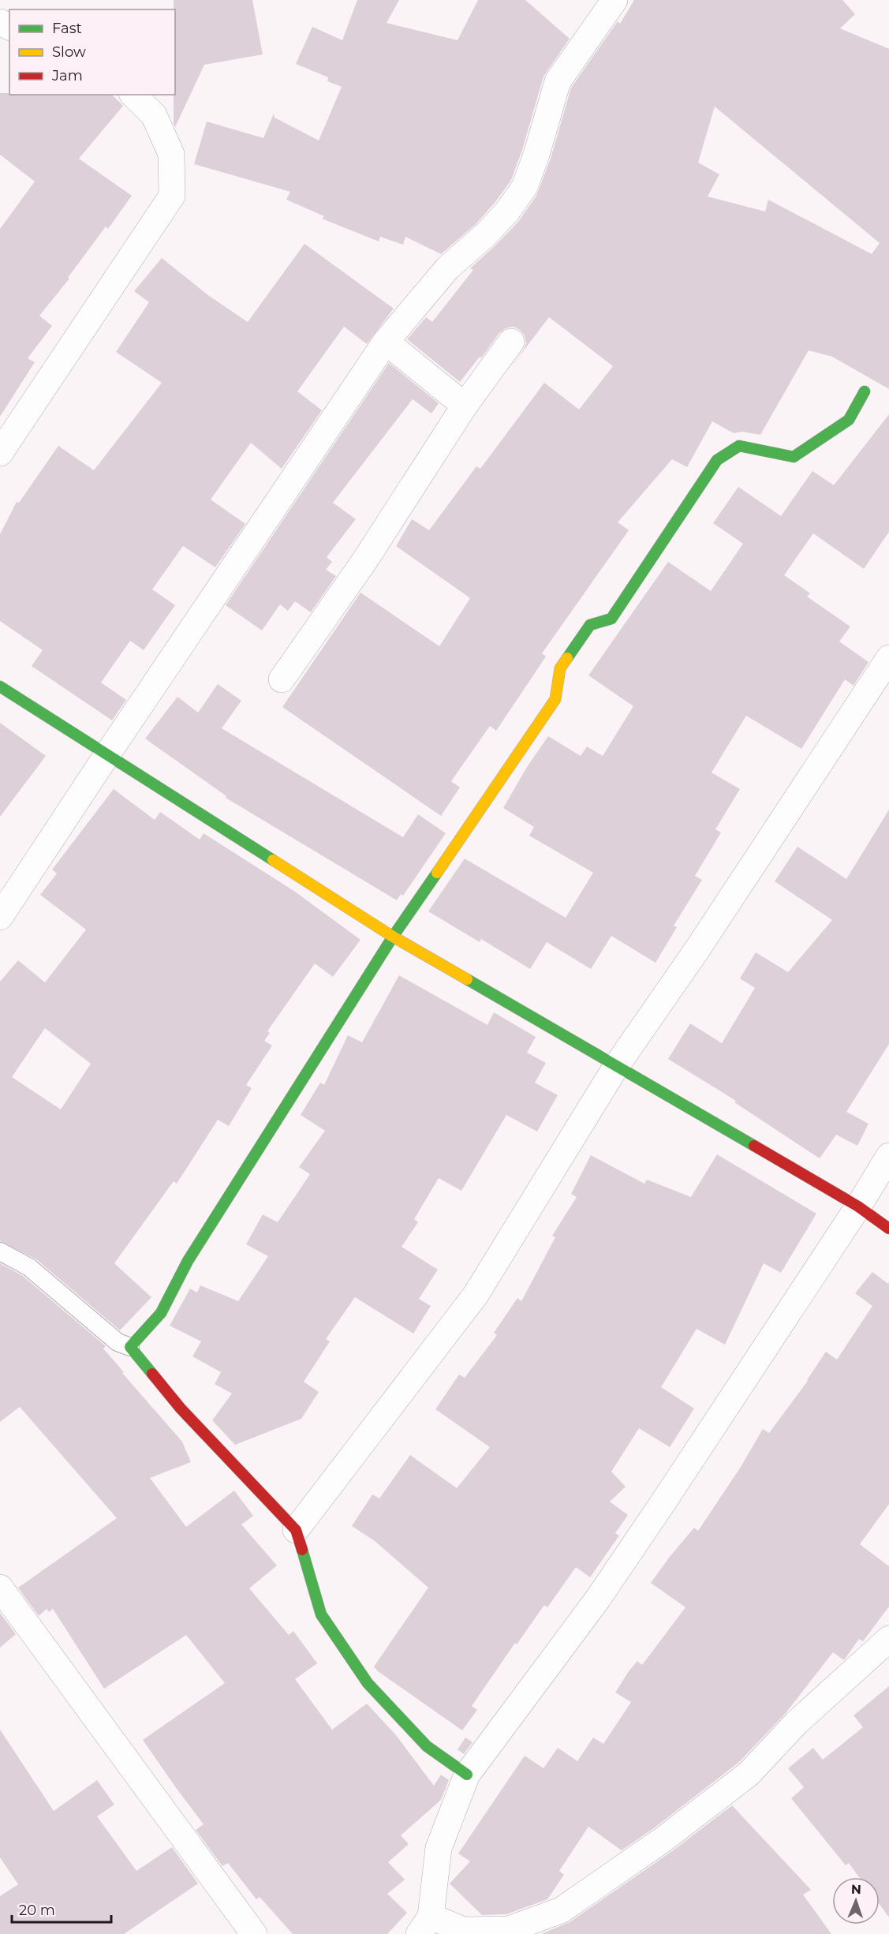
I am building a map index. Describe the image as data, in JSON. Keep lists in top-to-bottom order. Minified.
{"legend":["Fast","Slow","Jam"],"scale_bar":"20 m","north":"top"}
